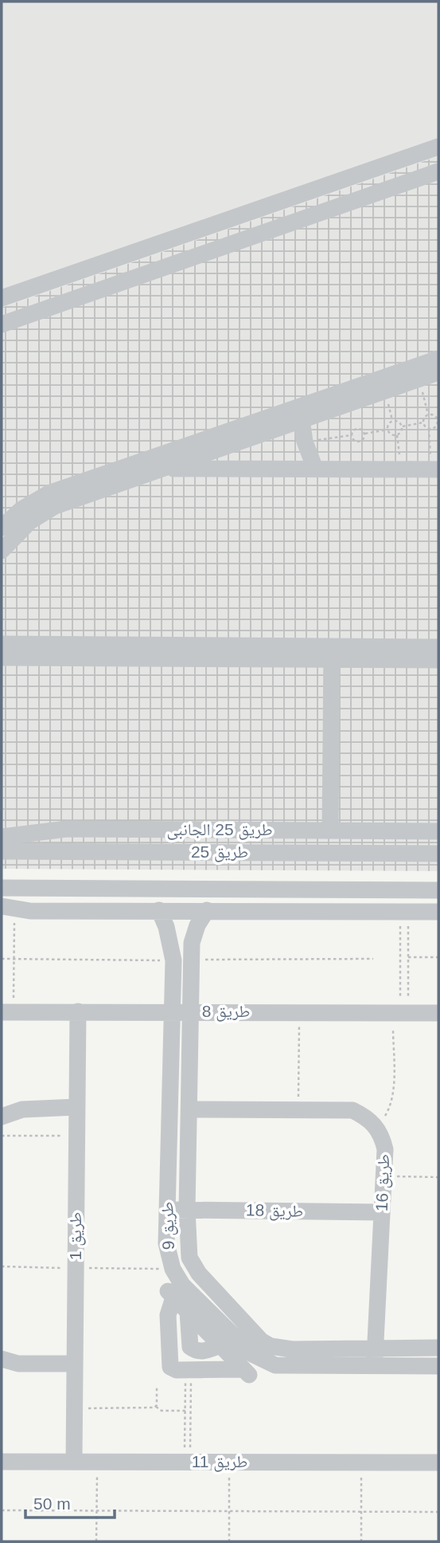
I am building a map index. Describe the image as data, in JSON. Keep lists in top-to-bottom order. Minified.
{"streets":{"street":["طريق 25 الجانبى","طريق 25","طريق 8","طريق 16","طريق 18","طريق 9","طريق 1","طريق 11"]},"crossings":[["طريق 8","طريق 9"],["طريق 8","طريق 1"],["طريق 16","طريق 18"],["طريق 16","طريق 9"],["طريق 18","طريق 9"],["طريق 1","طريق 11"]],"scale_bar":"50 m"}
